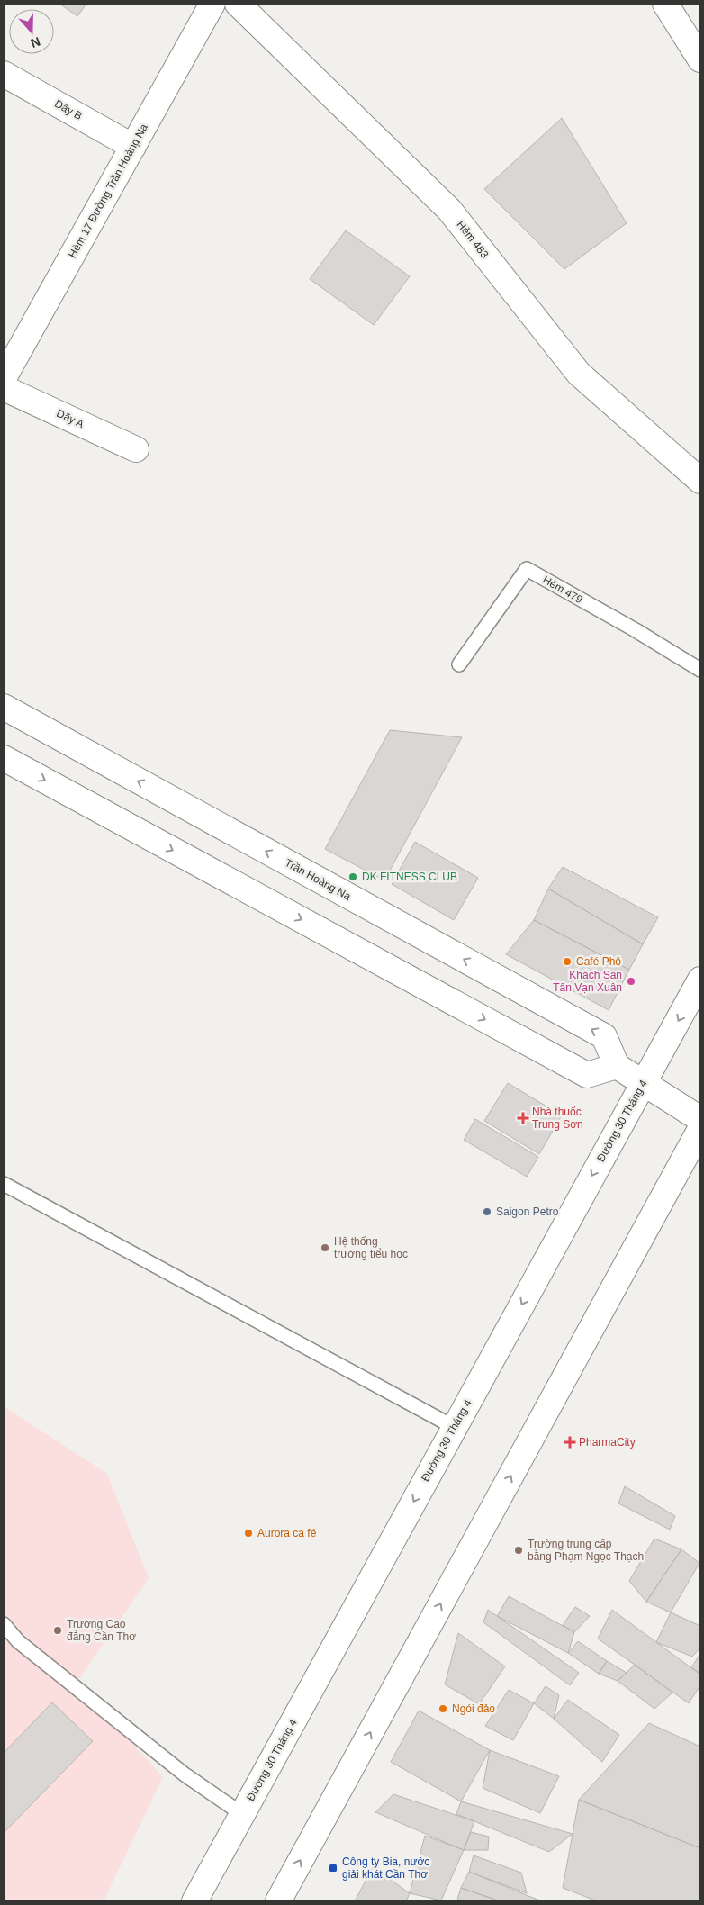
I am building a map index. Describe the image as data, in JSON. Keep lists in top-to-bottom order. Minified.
{"streets":{"main road":["Dãy B","Hèm 17 Đường Trần Hoàng Na","Hẻm 483","Dãy A","Trần Hoàng Na","Đường 30 Tháng 4"],"lane":["Hẻm 479"]},"crossings":[["Dãy B","Hèm 17 Đường Trần Hoàng Na"]],"places":{"other":["DK FITNESS CLUB","Café Phô","Khách Sạn Tân Vạn Xuân","Saigon Petro","Hệ thống trường tiểu học","Aurora ca fé","Trường trung cấp bằng Phạm Ngọc Thạch","Trường Cao đẳng Cần Thơ","Ngói đảo"],"health":["Nhà thuốc Trung Sơn","PharmaCity"],"transit":["Công ty Bia, nước giải khát Cần Thơ"]},"north":"bottom"}
